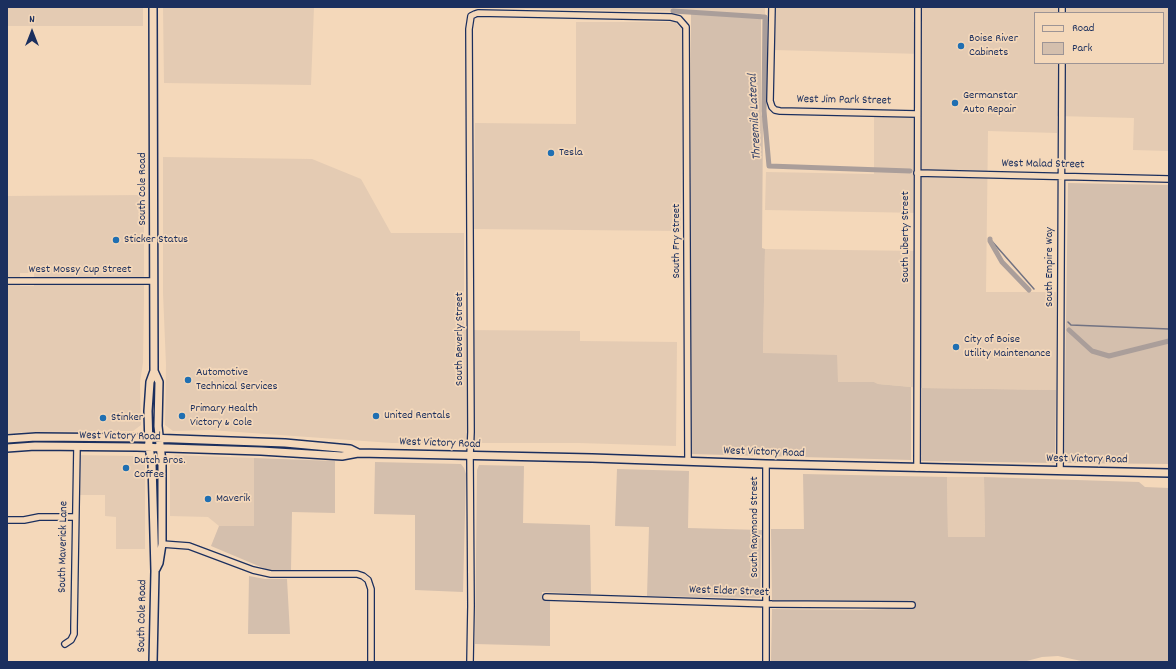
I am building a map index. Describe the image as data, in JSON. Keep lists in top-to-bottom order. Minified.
{"streets":{"main road":["South Cole Road","West Victory Road"],"street":["West Jim Park Street","West Malad Street","South Liberty Street","South Fry Street","South Empire Way","West Mossy Cup Street","South Beverly Street","South Raymond Street","South Maverick Lane","West Elder Street"]},"crossings":[["West Jim Park Street","South Liberty Street"],["West Malad Street","South Liberty Street"],["West Malad Street","South Empire Way"],["South Cole Road","West Mossy Cup Street"],["South Cole Road","West Victory Road"],["South Liberty Street","West Victory Road"],["South Fry Street","South Beverly Street"],["South Fry Street","West Victory Road"],["South Empire Way","West Victory Road"],["South Beverly Street","West Victory Road"],["West Victory Road","South Raymond Street"],["West Victory Road","South Maverick Lane"],["South Raymond Street","West Elder Street"]],"water":["Threemile Lateral"],"places":["Boise River Cabinets","Germanstar Auto Repair","Tesla","Sticker Status","City of Boise Utility Maintenance","Automotive Technical Services","Primary Health Victory & Cole","United Rentals","Stinker","Dutch Bros. Coffee","Maverik"],"legend":["Road","Park"],"north":"top"}
